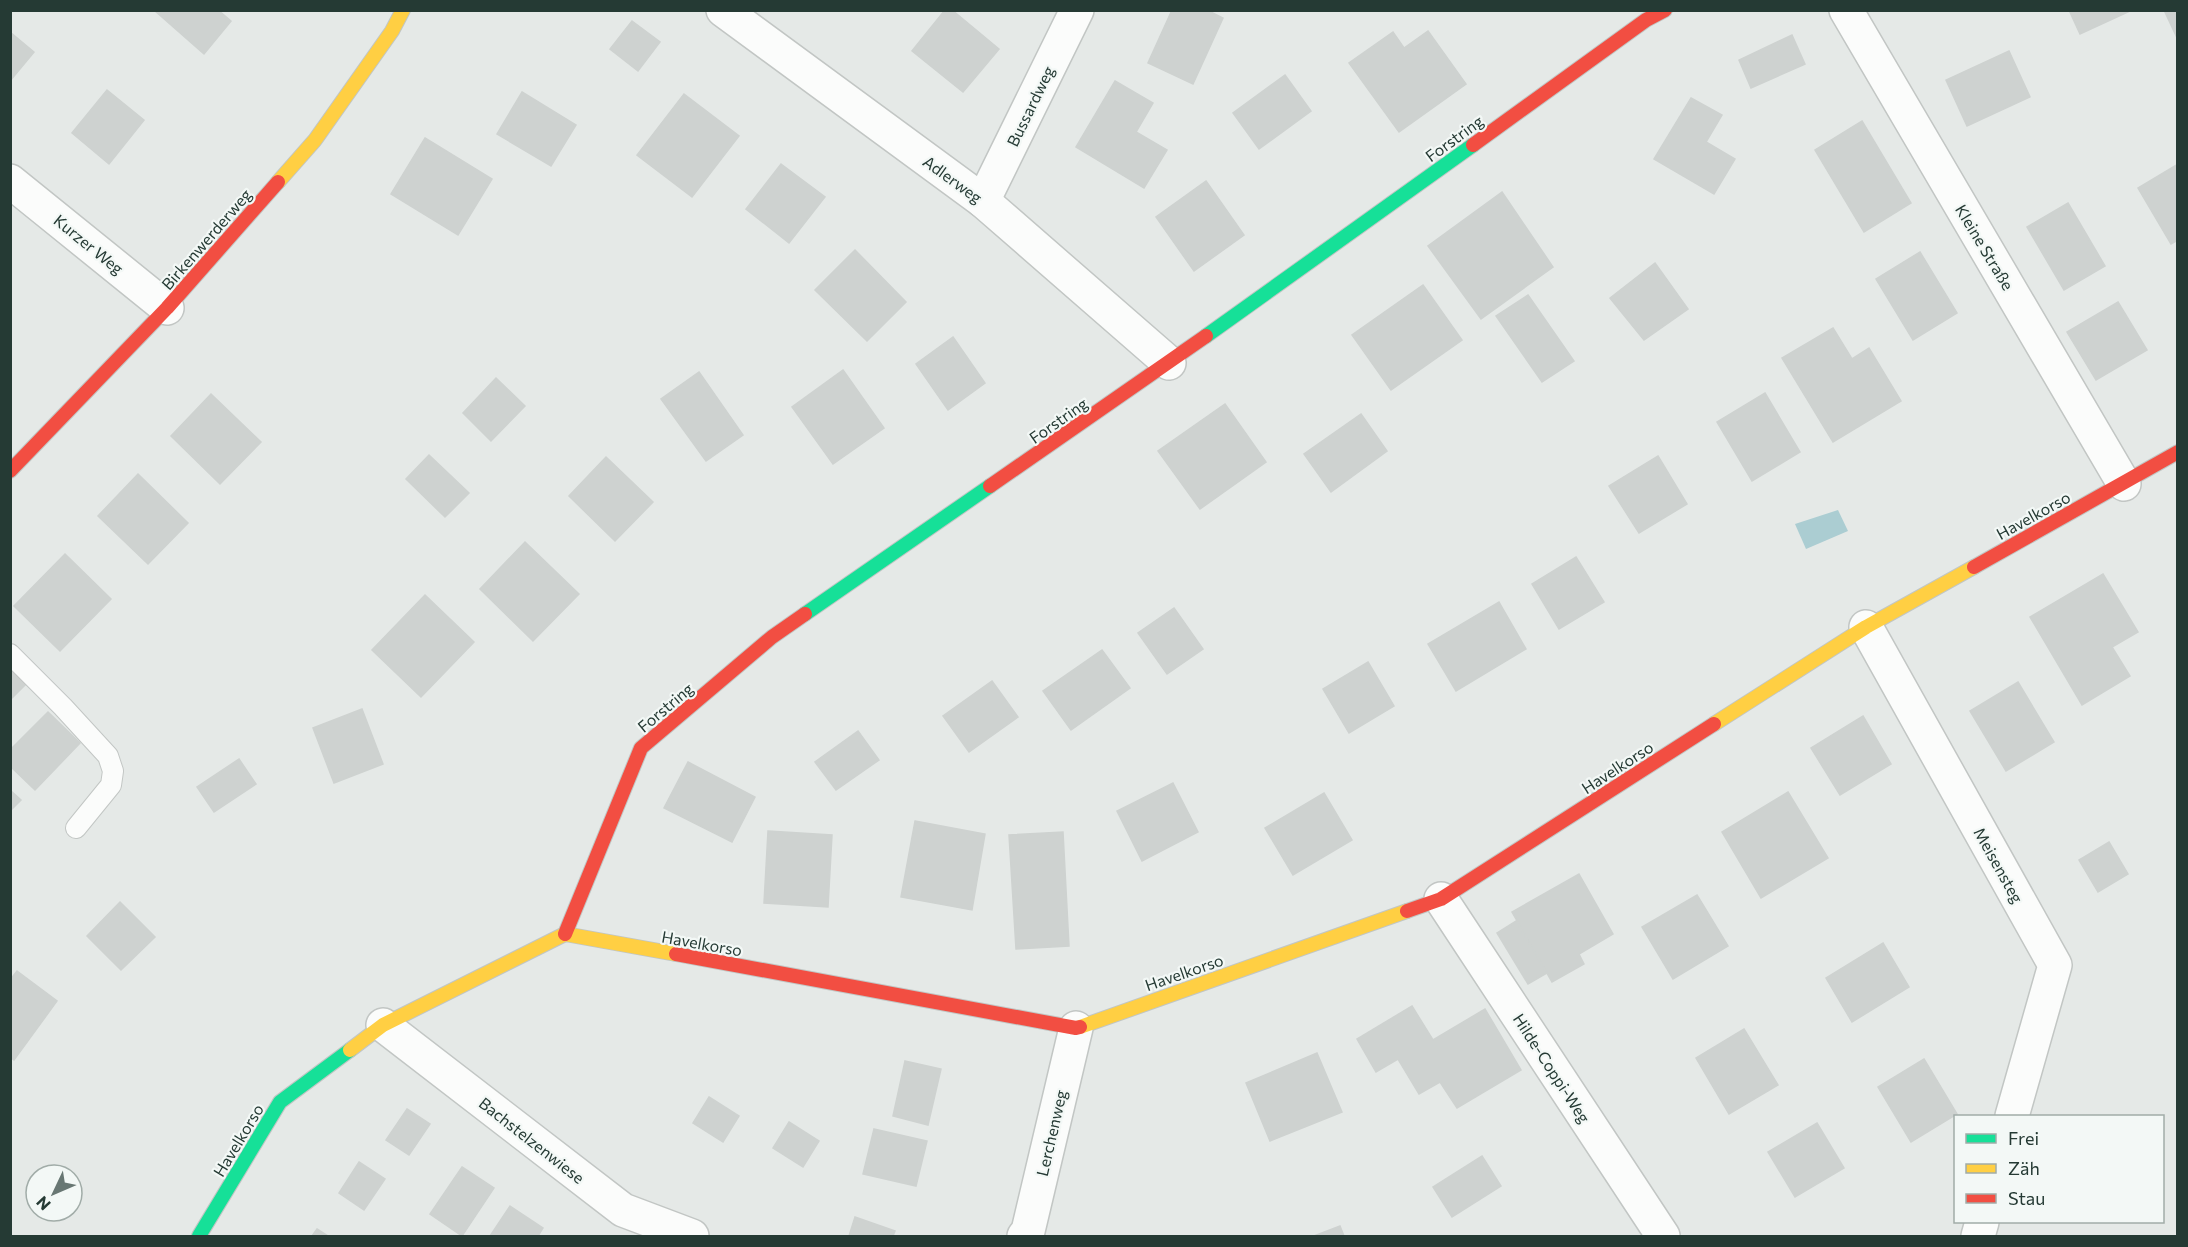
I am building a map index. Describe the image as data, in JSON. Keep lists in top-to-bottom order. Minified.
{"streets":{"street":["Bussardweg","Forstring","Adlerweg","Birkenwerderweg","Kurzer Weg","Kleine Straße","Havelkorso","Meisensteg","Hilde-Coppi-Weg","Lerchenweg","Bachstelzenwiese"]},"crossings":[["Bussardweg","Adlerweg"],["Forstring","Adlerweg"],["Forstring","Havelkorso"],["Birkenwerderweg","Kurzer Weg"],["Kleine Straße","Havelkorso"],["Havelkorso","Meisensteg"],["Havelkorso","Hilde-Coppi-Weg"],["Havelkorso","Lerchenweg"],["Havelkorso","Bachstelzenwiese"]],"legend":["Frei","Zäh","Stau"],"north":"bottom left"}
